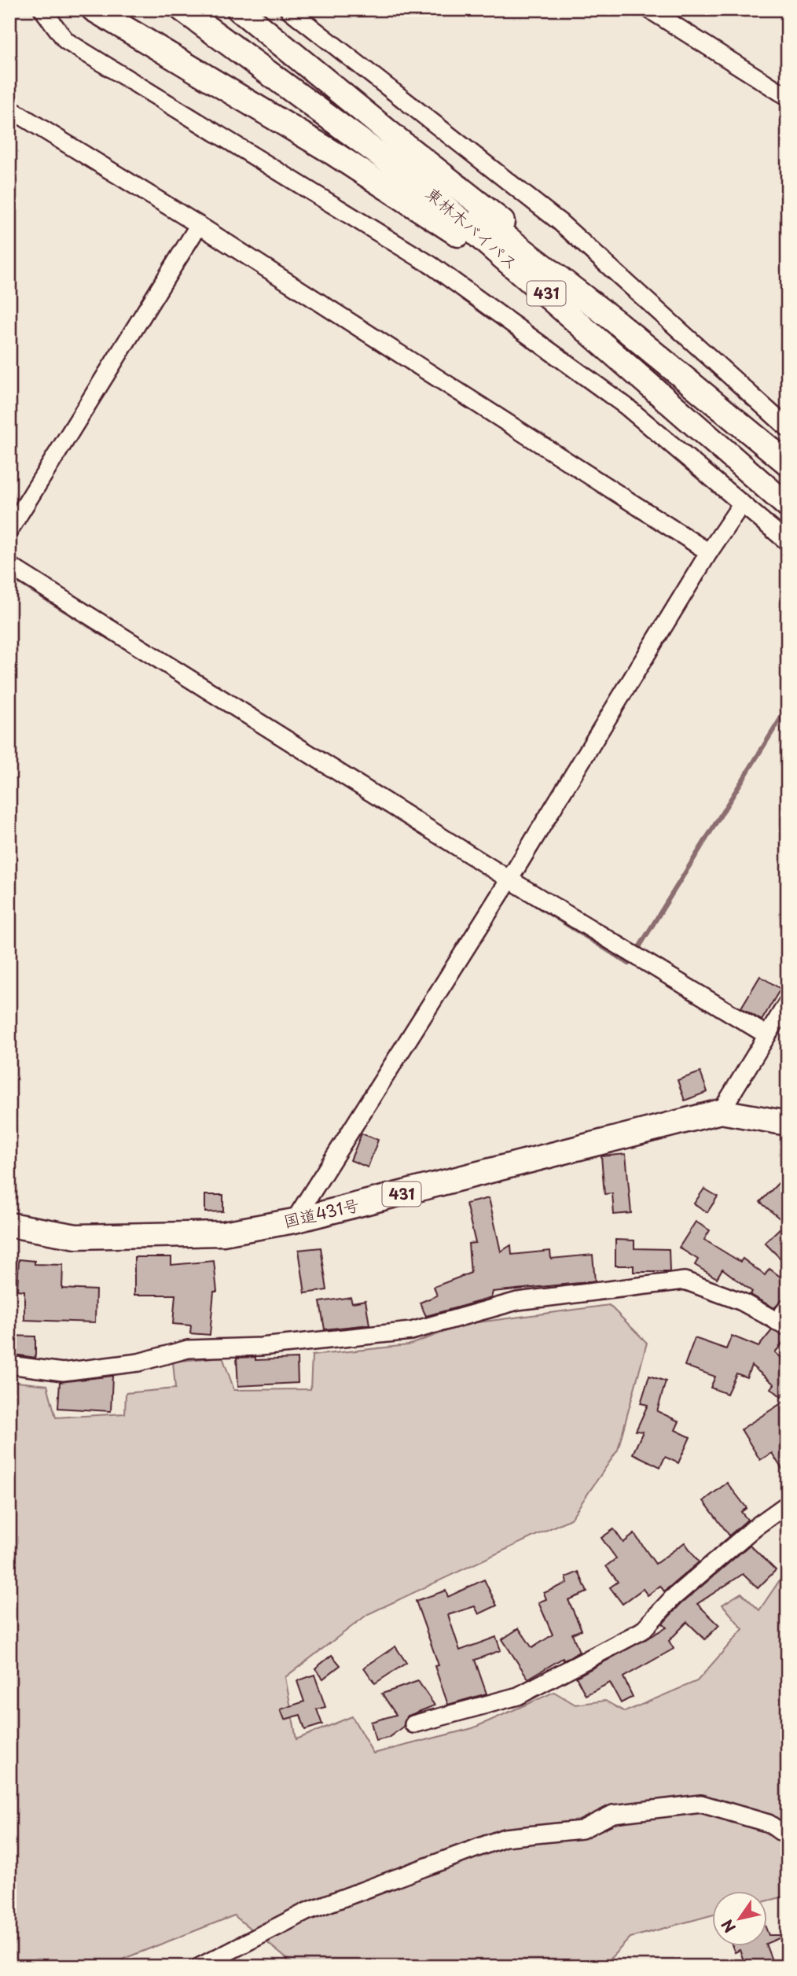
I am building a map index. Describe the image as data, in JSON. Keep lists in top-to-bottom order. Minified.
{"streets":{"highway":["東林木バイパス","431","国道431号"]},"north":"bottom left"}
